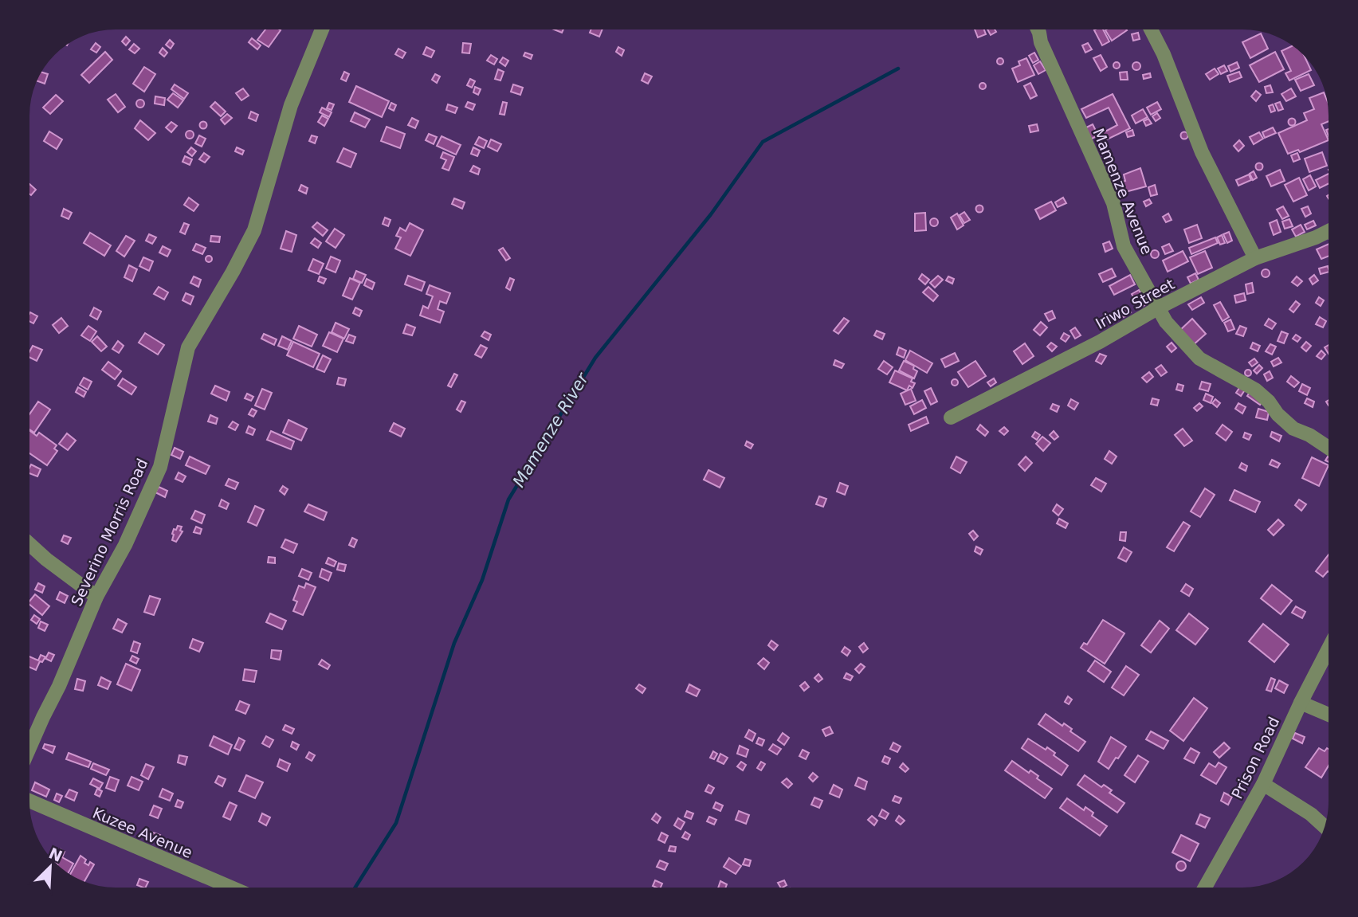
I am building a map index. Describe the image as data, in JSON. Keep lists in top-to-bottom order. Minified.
{"streets":{"street":["Mamenze Avenue","Iriwo Street","Severino Morris Road","Prison Road","Kuzee Avenue"]},"crossings":[["Mamenze Avenue","Iriwo Street"]],"water":["Mamenze River"],"north":"top right"}
